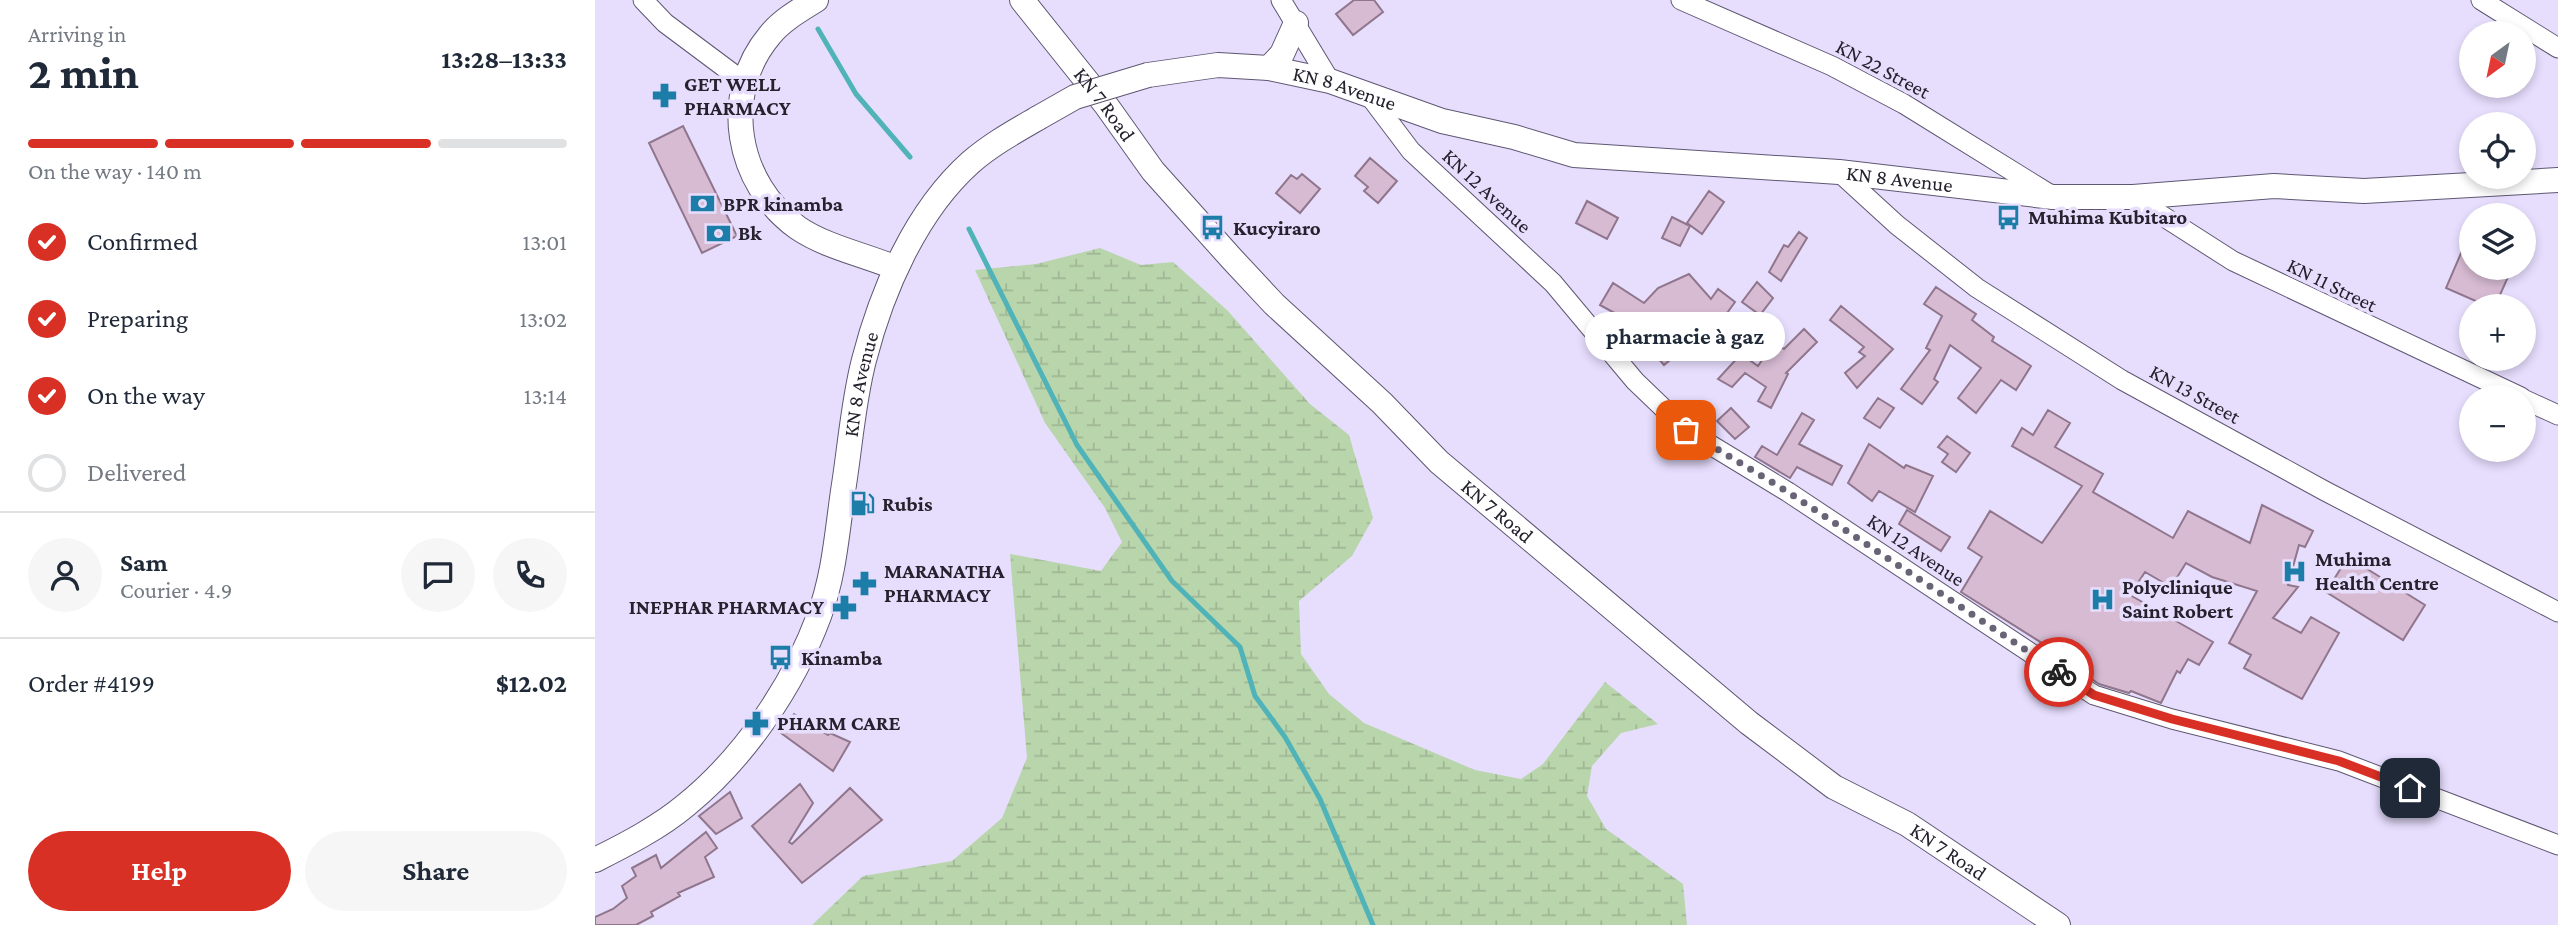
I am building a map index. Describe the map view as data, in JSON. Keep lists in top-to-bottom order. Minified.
{"streets":{"main road":["KN 8 Avenue","KN 7 Road"],"street":["KN 22 Street","KN 12 Avenue","KN 11 Street","KN 13 Street"]},"crossings":[["KN 22 Street","KN 8 Avenue"],["KN 8 Avenue","KN 12 Avenue"],["KN 8 Avenue","KN 11 Street"],["KN 8 Avenue","KN 13 Street"]],"places":{"pharmacy":["GET WELL PHARMACY","MARANATHA PHARMACY","INEPHAR PHARMACY","PHARM CARE"],"bank":["BPR kinamba","Bk"],"bus stop":["Muhima Kubitaro","Kucyiraro","Kinamba"],"other":["pharmacie à gaz"],"fuel station":["Rubis"],"hospital":["Muhima Health Centre","Polyclinique Saint Robert"]},"north":"bottom left","page":{"heading":["2 min","Arriving in","13:28–13:33"],"panel":["Sam","Courier · 4.9","Order #4199","$12.02"],"map_buttons":["+","−"],"bar":"On the way · 140 m","list":[["Confirmed","13:01"],["Preparing","13:02"],["On the way","13:14"],"Delivered"],"bubble":"pharmacie à gaz","buttons":["Help","Share"]}}
